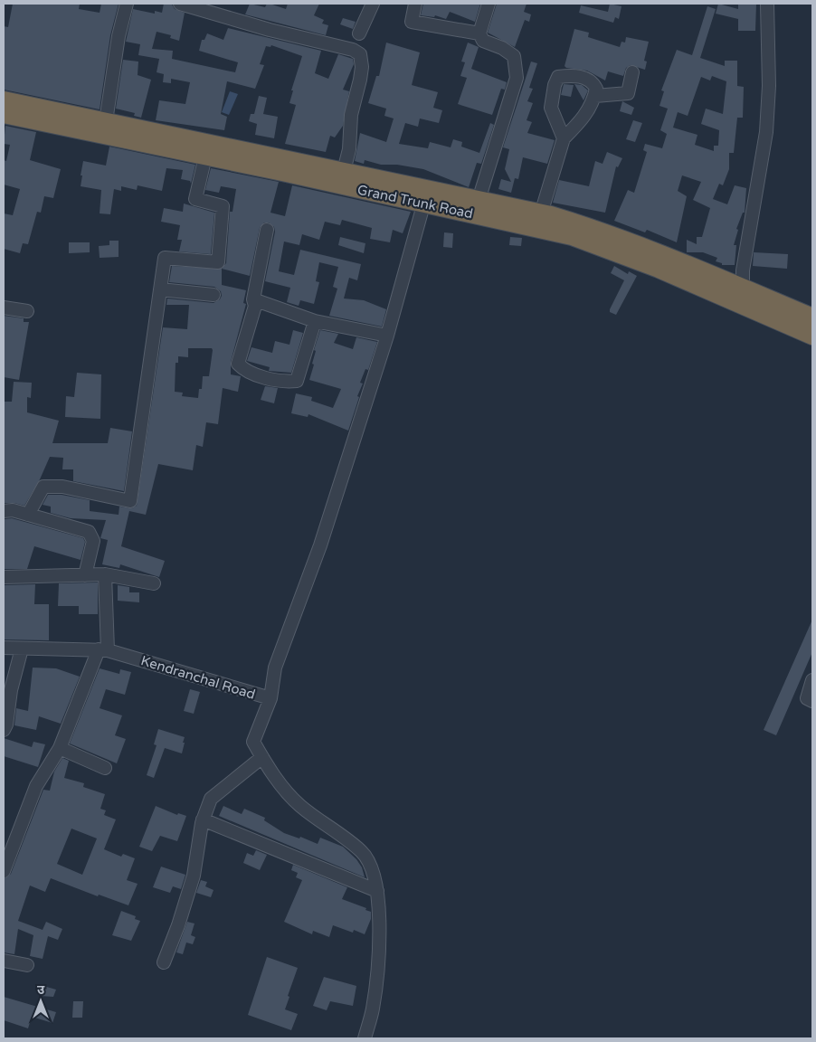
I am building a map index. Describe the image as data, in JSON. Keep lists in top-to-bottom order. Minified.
{"streets":{"highway":["Grand Trunk Road"],"street":["Kendranchal Road"]},"north":"top"}
